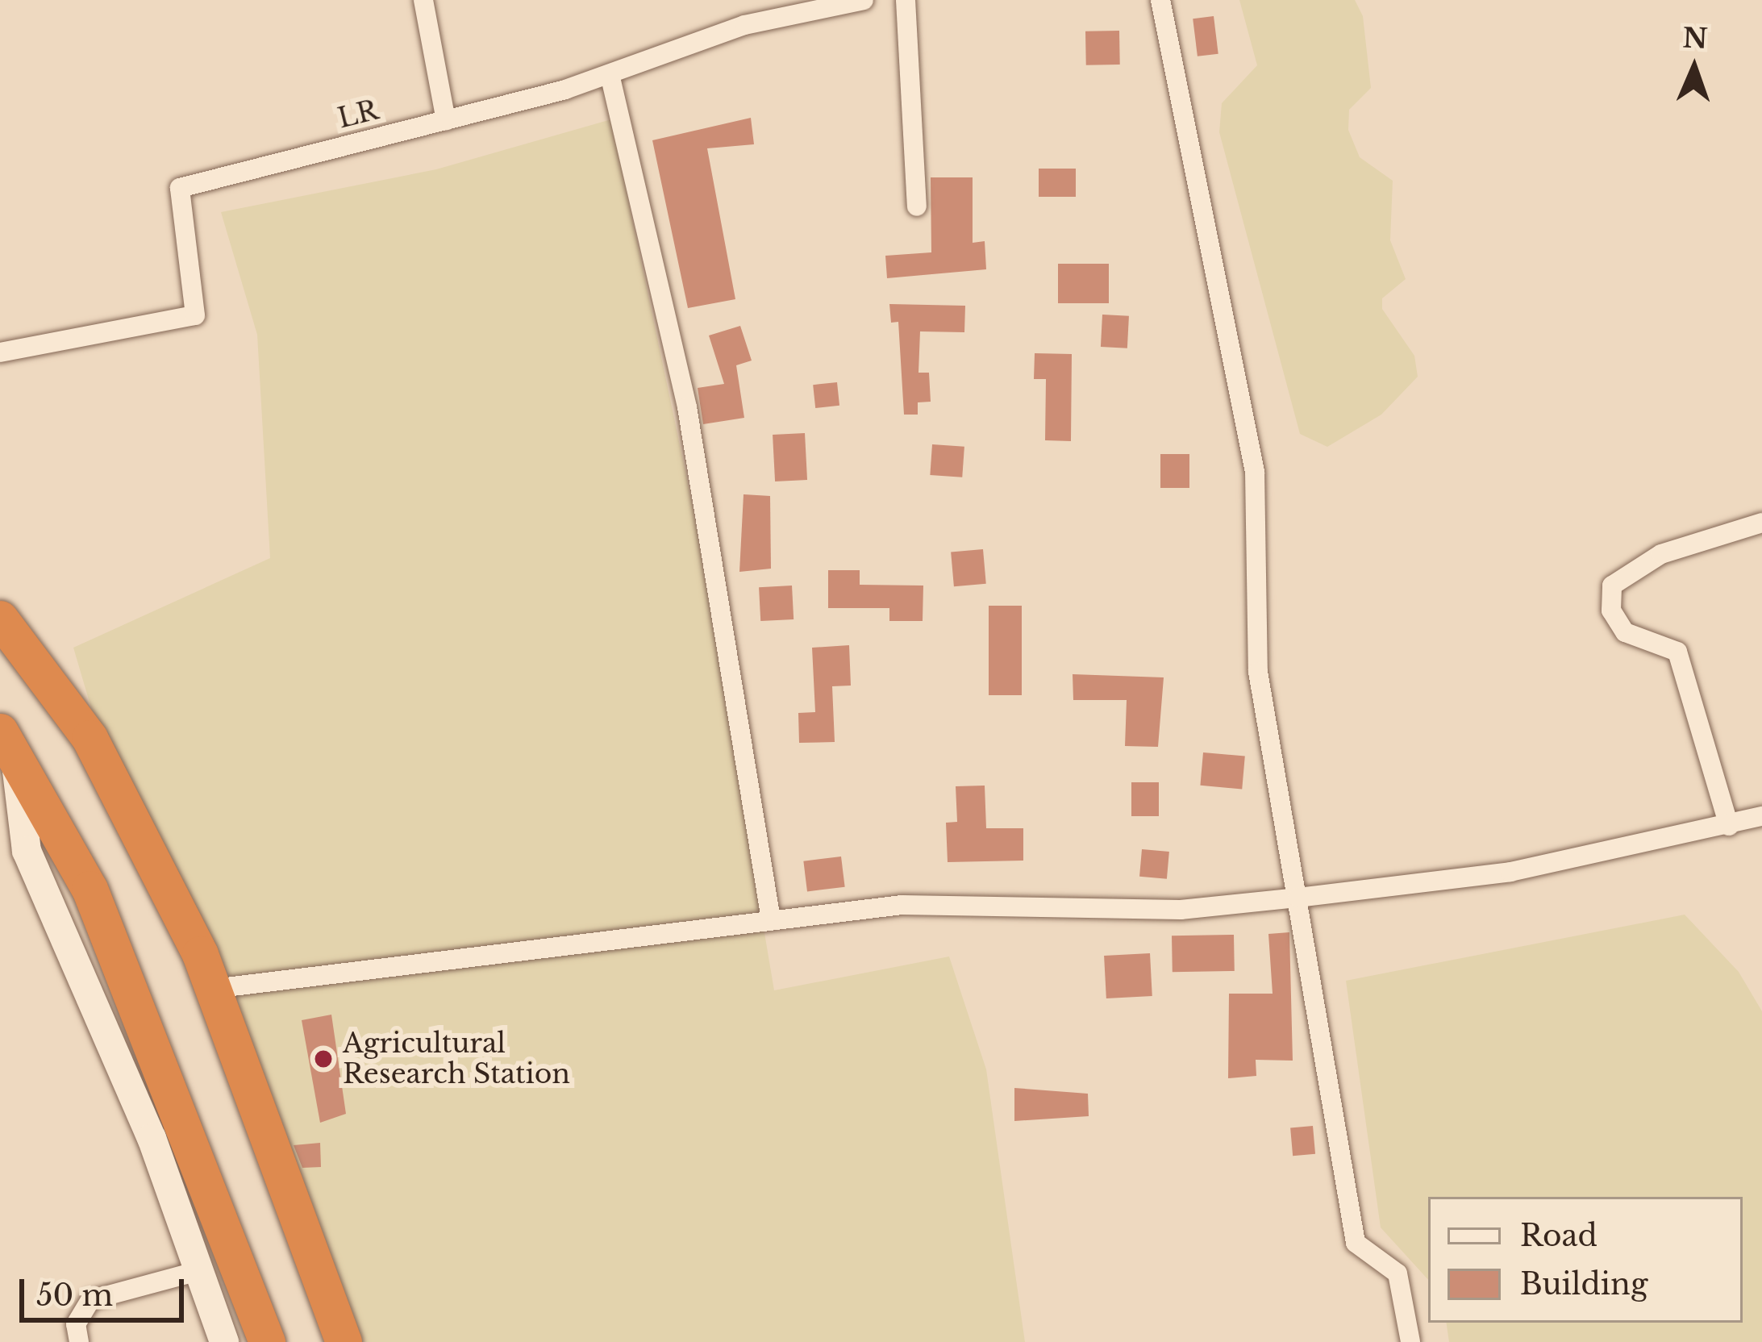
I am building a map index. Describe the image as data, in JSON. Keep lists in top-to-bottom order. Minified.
{"streets":{"street":["LR"]},"places":["Agricultural Research Station"],"legend":["Road","Building"],"scale_bar":"50 m","north":"top"}
